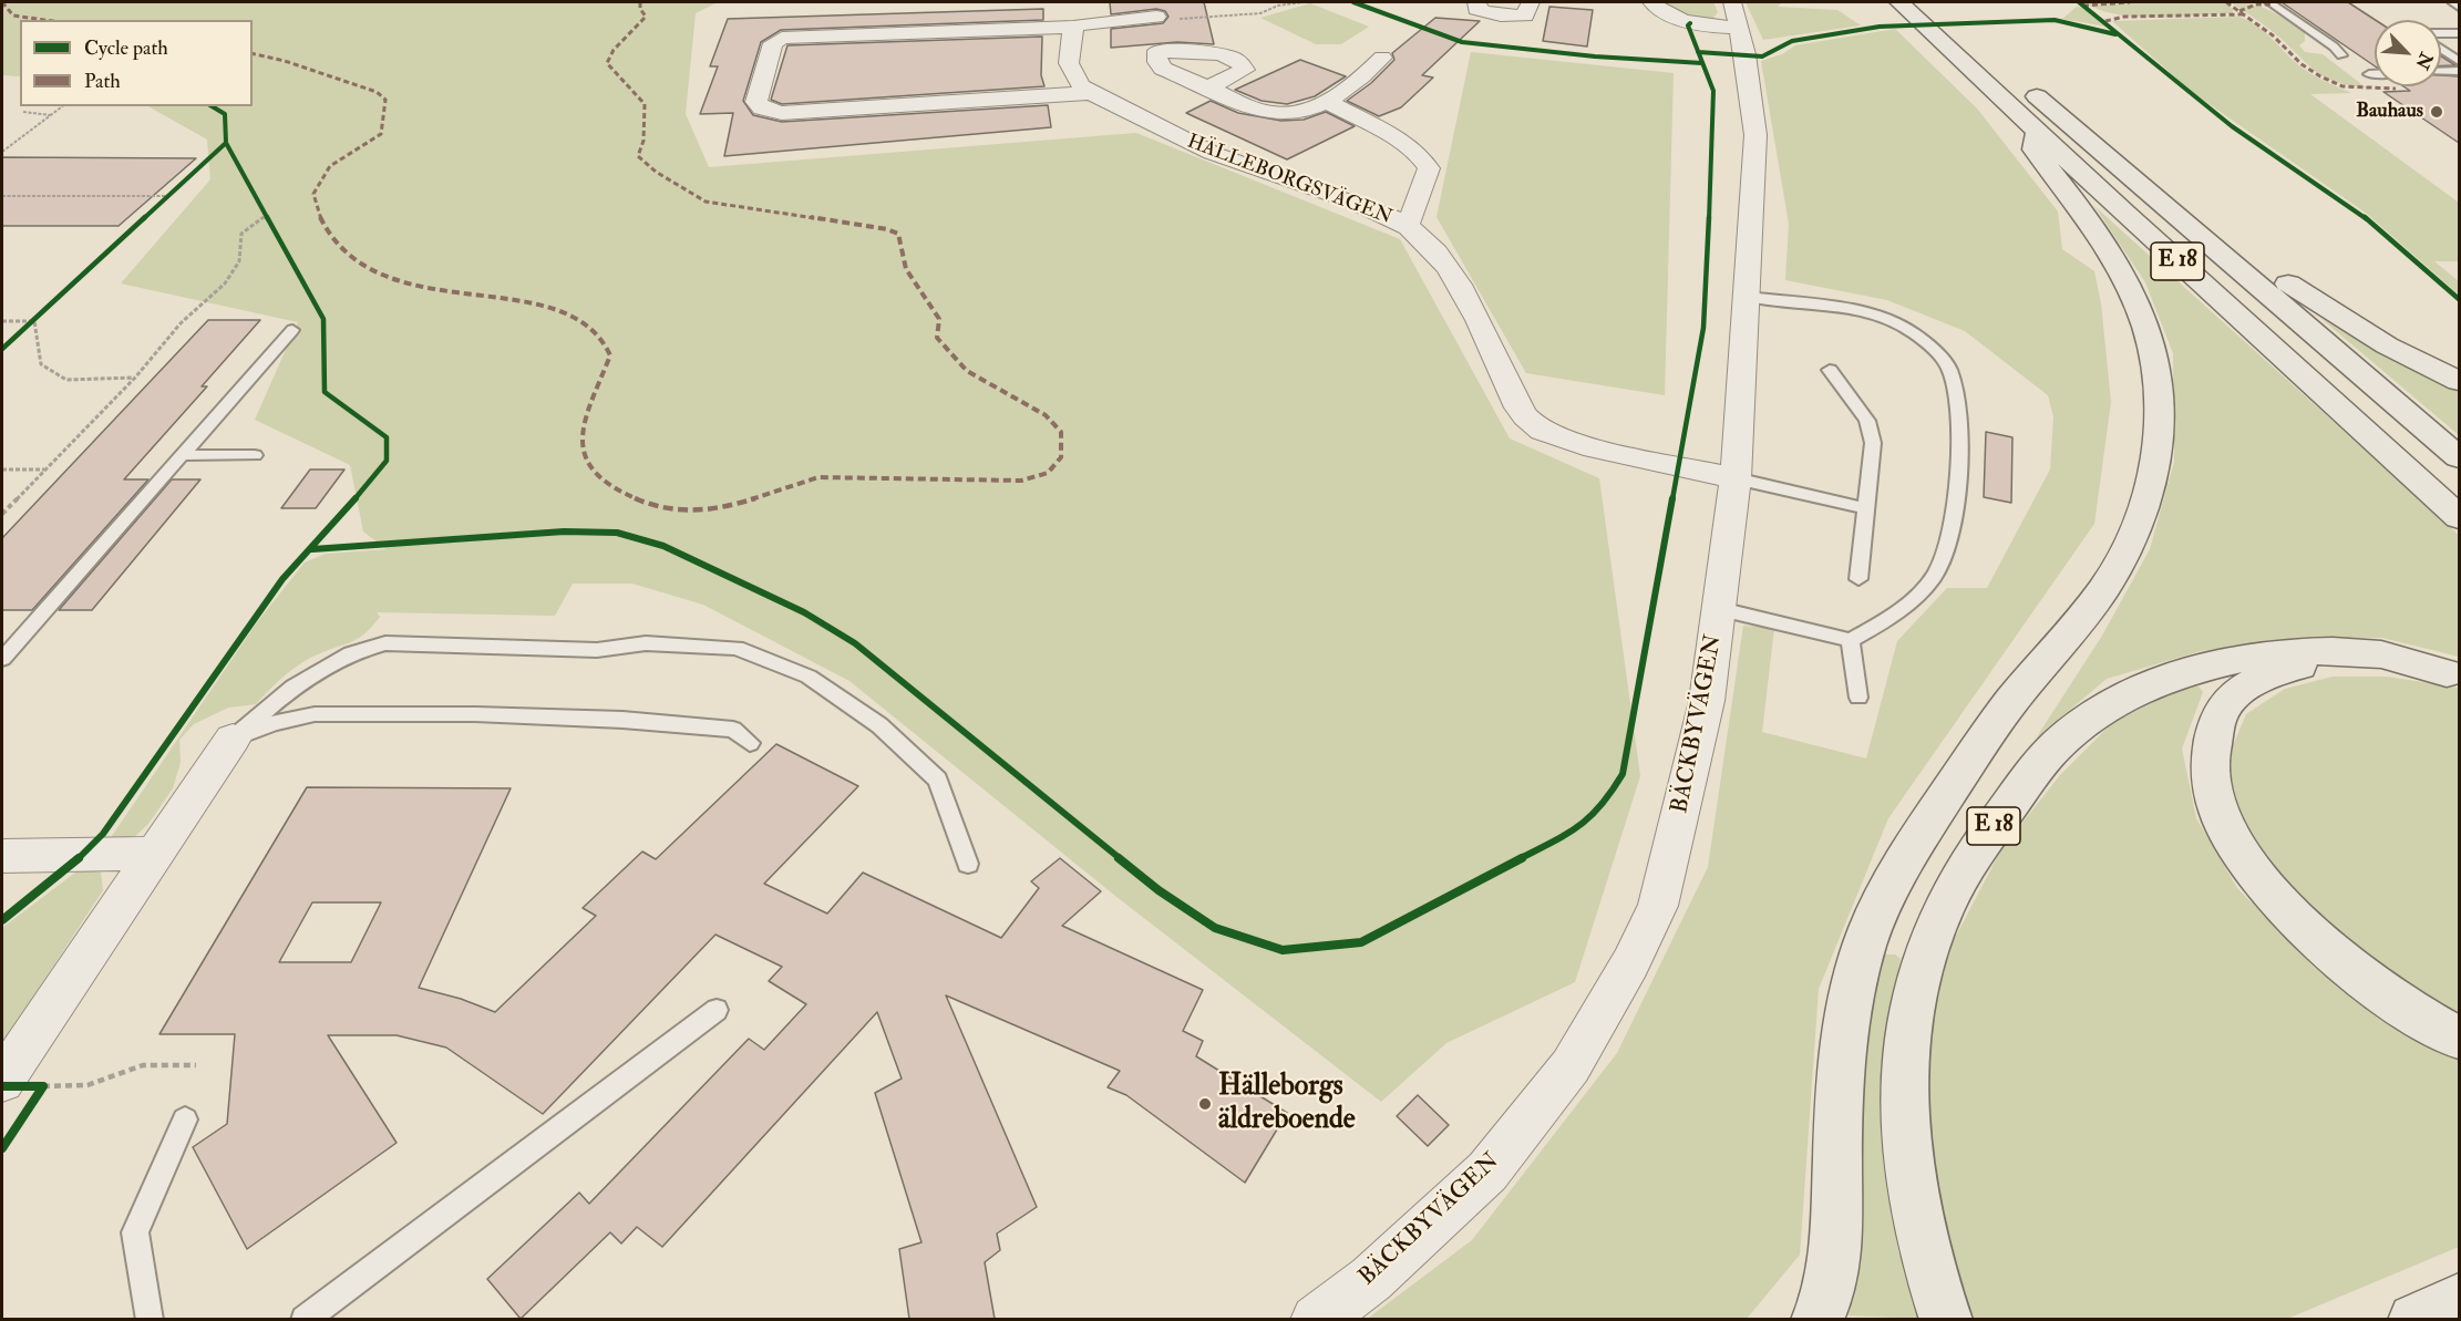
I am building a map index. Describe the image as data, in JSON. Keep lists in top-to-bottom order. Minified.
{"streets":{"main road":["E 18"],"street":["HÄLLEBORGSVÄGEN","BÄCKBYVÄGEN"]},"crossings":[["HÄLLEBORGSVÄGEN","BÄCKBYVÄGEN"]],"places":["Bauhaus","Hälleborgs äldreboende"],"legend":["Cycle path","Path"],"north":"bottom right"}
